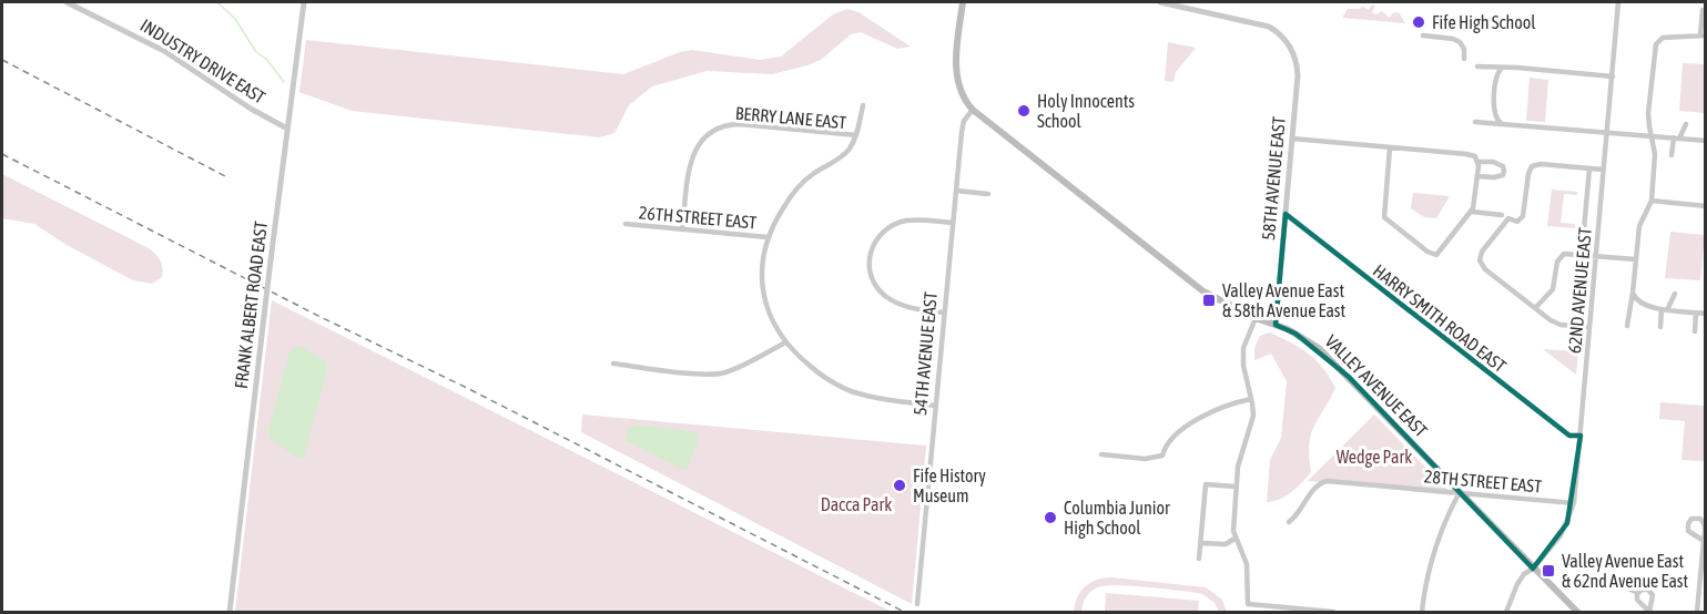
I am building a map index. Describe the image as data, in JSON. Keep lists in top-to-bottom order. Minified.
{"streets":{"main road":["VALLEY AVENUE EAST"],"street":["INDUSTRY DRIVE EAST","BERRY LANE EAST","58TH AVENUE EAST","26TH STREET EAST","62ND AVENUE EAST","FRANK ALBERT ROAD EAST","HARRY SMITH ROAD EAST","54TH AVENUE EAST","28TH STREET EAST"]},"crossings":[["INDUSTRY DRIVE EAST","FRANK ALBERT ROAD EAST"],["BERRY LANE EAST","26TH STREET EAST"],["58TH AVENUE EAST","HARRY SMITH ROAD EAST"],["58TH AVENUE EAST","VALLEY AVENUE EAST"],["62ND AVENUE EAST","HARRY SMITH ROAD EAST"],["62ND AVENUE EAST","VALLEY AVENUE EAST"],["62ND AVENUE EAST","28TH STREET EAST"],["54TH AVENUE EAST","VALLEY AVENUE EAST"],["VALLEY AVENUE EAST","28TH STREET EAST"]],"parks":["Wedge Park","Dacca Park"],"places":{"other":["Fife High School","Holy Innocents School","Fife History Museum","Columbia Junior High School"],"transit":["Valley Avenue East & 58th Avenue East","Valley Avenue East & 62nd Avenue East"]}}
